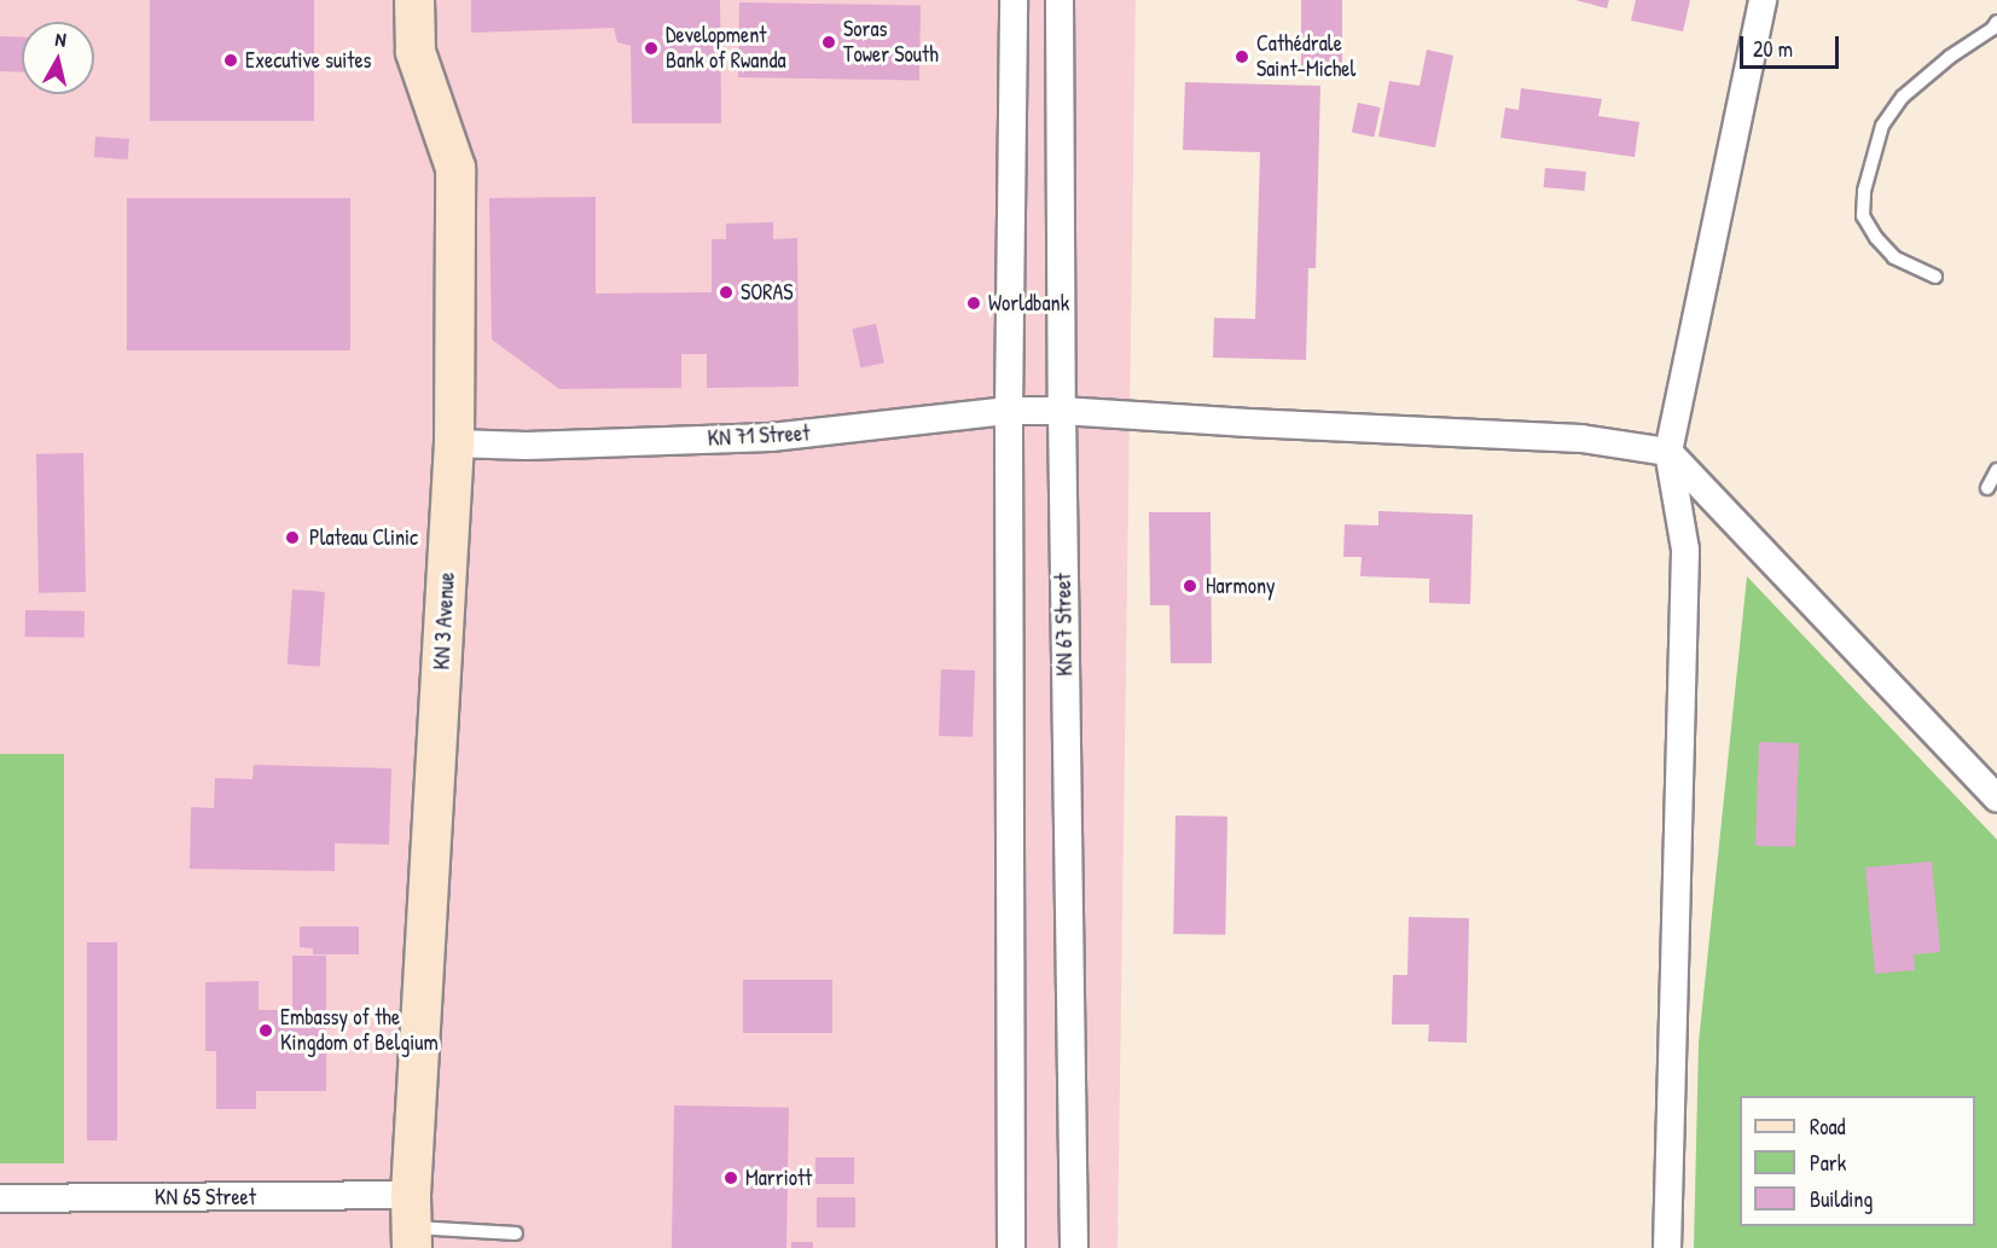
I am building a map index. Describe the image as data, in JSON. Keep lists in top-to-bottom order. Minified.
{"streets":{"main road":["KN 3 Avenue"],"street":["KN 71 Street","KN 67 Street","KN 65 Street"]},"crossings":[["KN 71 Street","KN 3 Avenue"],["KN 71 Street","KN 67 Street"],["KN 3 Avenue","KN 65 Street"]],"places":["Soras Tower South","Development Bank of Rwanda","Cathédrale Saint-Michel","Executive suites","SORAS","Worldbank","Plateau Clinic","Harmony","Embassy of the Kingdom of Belgium","Marriott"],"legend":["Road","Park","Building"],"scale_bar":"20 m","north":"top"}
